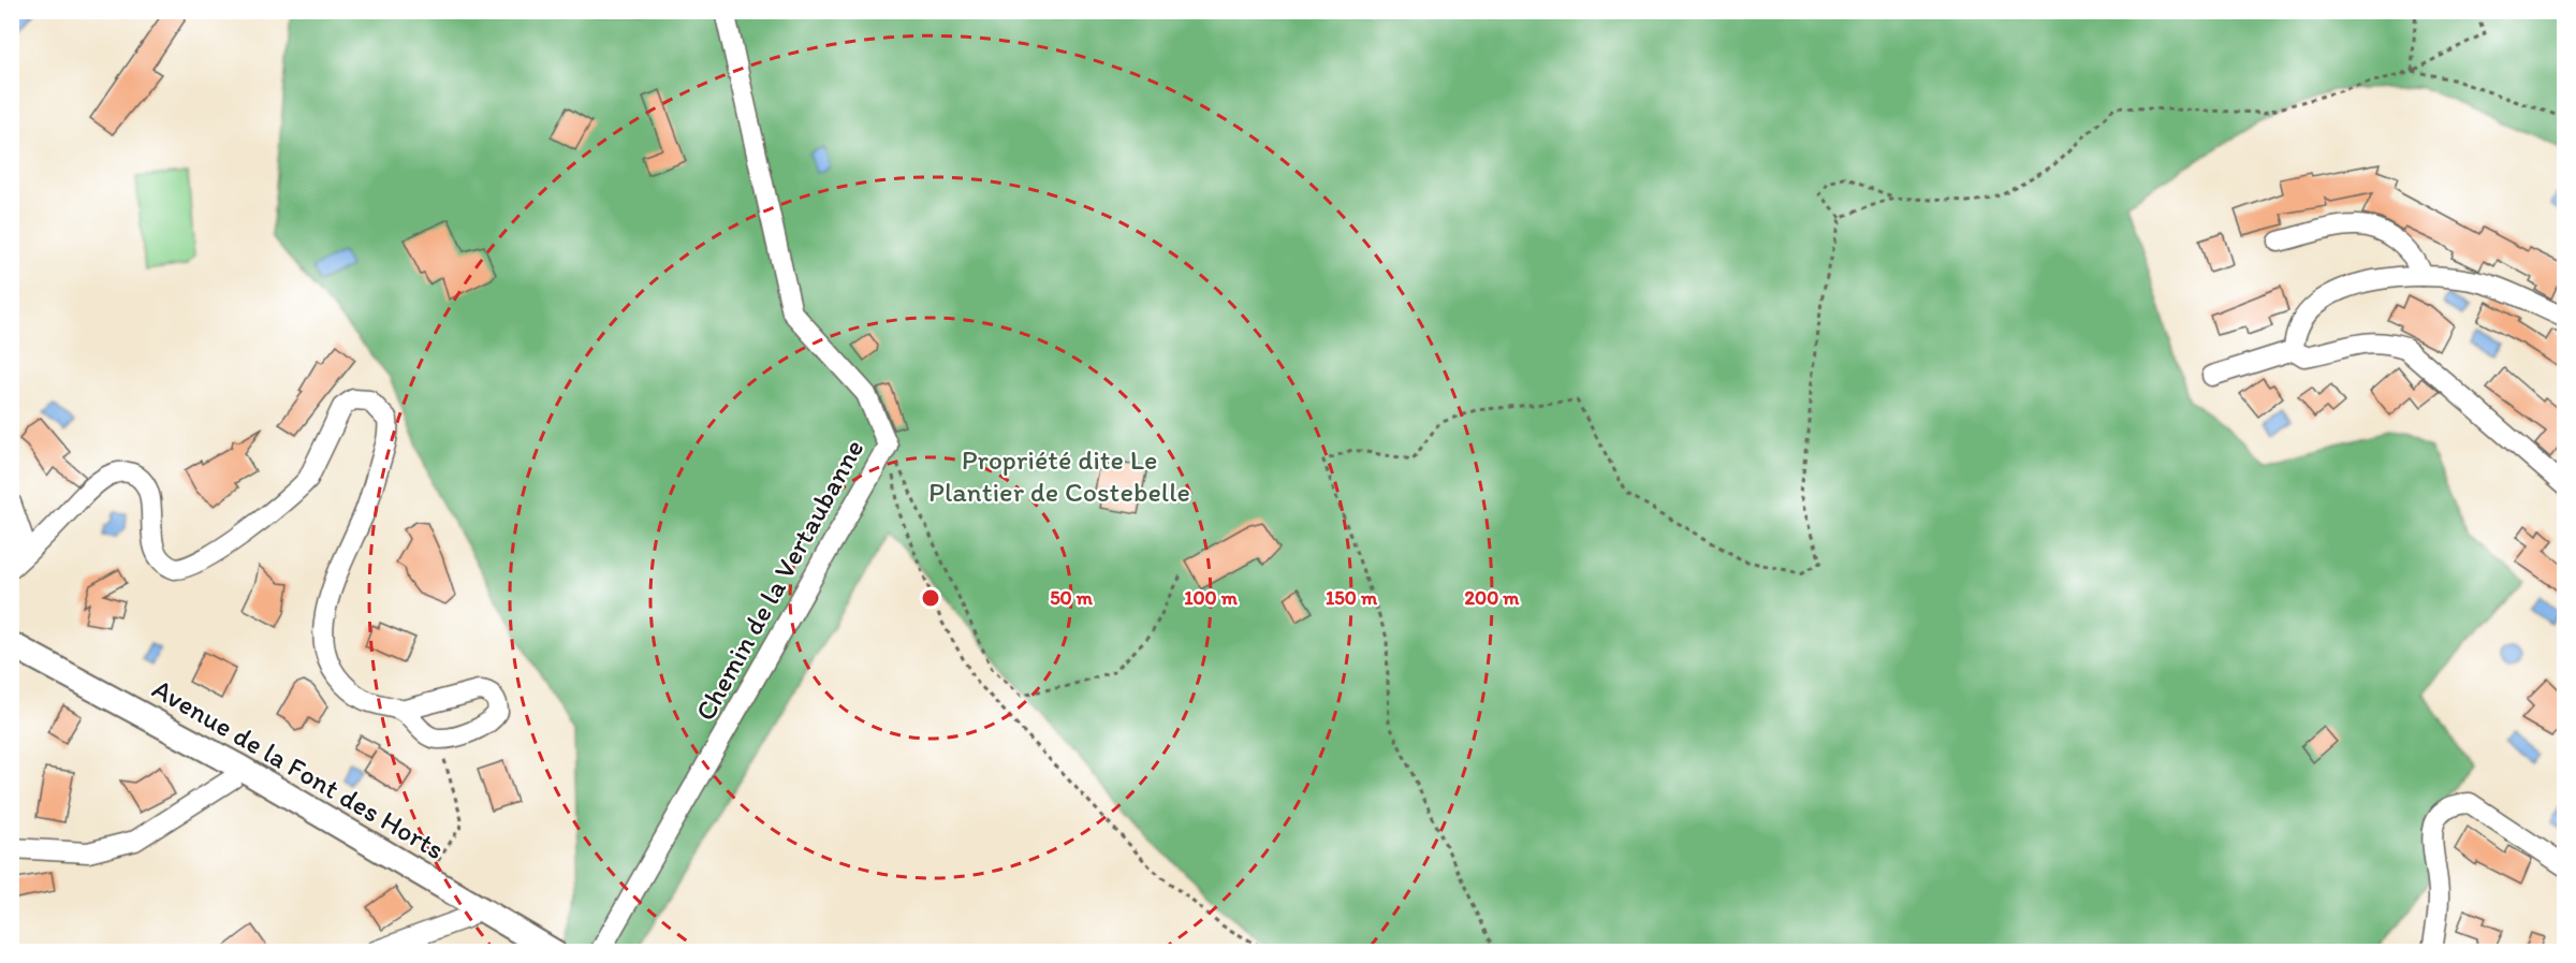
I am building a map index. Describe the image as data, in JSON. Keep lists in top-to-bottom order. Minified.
{"streets":{"main road":["Avenue de la Font des Horts"],"street":["Chemin de la Vertaubanne"]},"parks":["Propriété dite Le Plantier de Costebelle"],"rings":["50 m","100 m","150 m","200 m"]}
